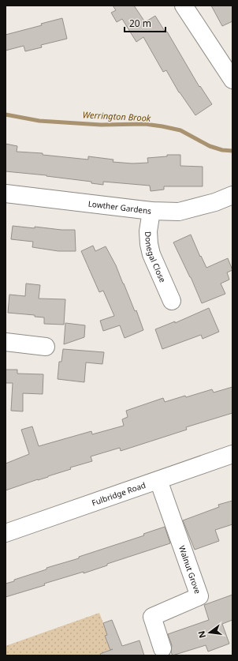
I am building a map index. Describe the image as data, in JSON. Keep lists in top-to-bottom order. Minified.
{"streets":{"street":["Lowther Gardens","Donegal Close","Fulbridge Road","Walnut Grove"]},"crossings":[["Lowther Gardens","Donegal Close"],["Fulbridge Road","Walnut Grove"]],"water":["Werrington Brook"],"scale_bar":"20 m","north":"left"}
